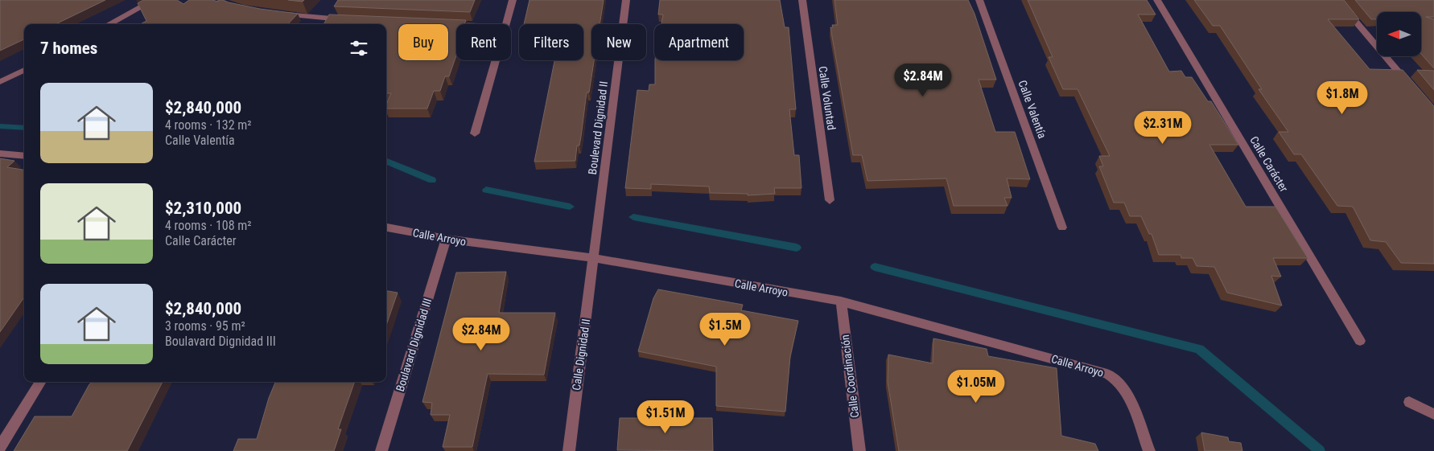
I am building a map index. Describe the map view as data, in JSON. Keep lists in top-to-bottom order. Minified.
{"streets":{"street":["Calle Voluntad","Calle Valentía","Boulevard Dignidad II","Calle Carácter","Calle Arroyo","Boulavard Dignidad III","Calle Dignidad II","Calle Coordinación"]},"crossings":[["Boulevard Dignidad II","Calle Arroyo"],["Boulevard Dignidad II","Calle Dignidad II"],["Calle Arroyo","Boulavard Dignidad III"],["Calle Arroyo","Calle Dignidad II"],["Calle Arroyo","Calle Coordinación"]],"north":"left","page":{"chip":["Buy","Rent","Filters","New","Apartment"],"heading":"7 homes","price":["$2.84M","$1.8M","$2.31M","$1.5M","$2.84M","$1.05M","$1.51M"],"list":[{"name":"$2,840,000","note":"4 rooms · 132 m² · Calle Valentía"},{"name":"$2,310,000","note":"4 rooms · 108 m² · Calle Carácter"},{"name":"$2,840,000","note":"3 rooms · 95 m² · Boulavard Dignidad III"}]}}
